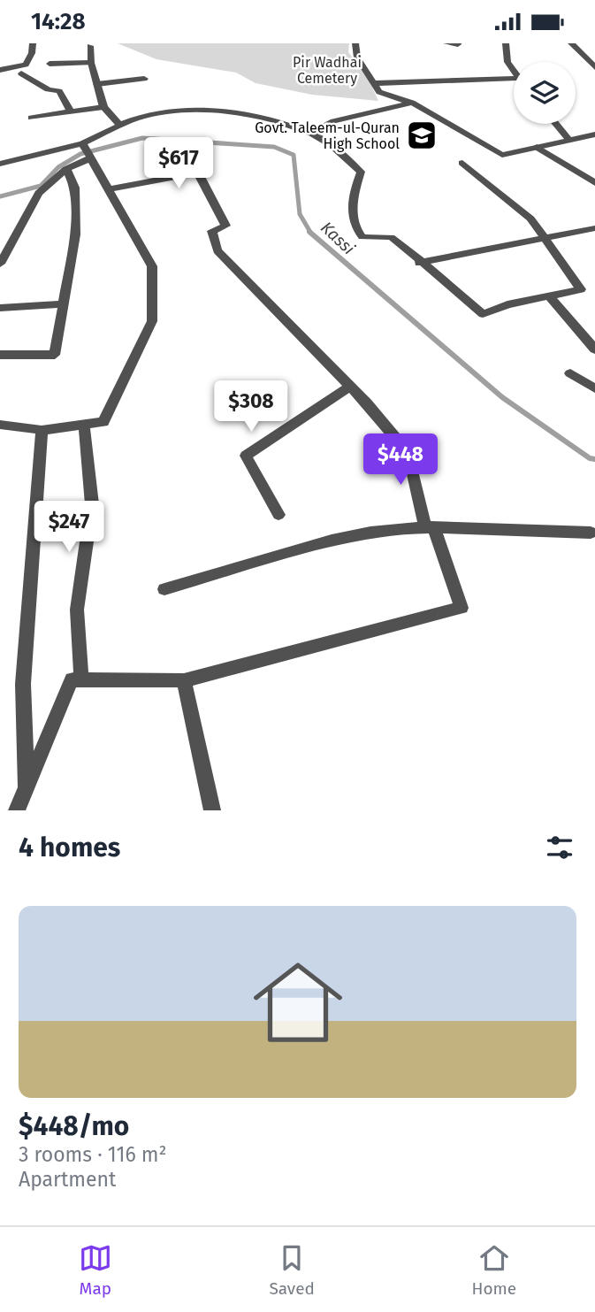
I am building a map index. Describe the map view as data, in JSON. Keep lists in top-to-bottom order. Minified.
{"water":["Kassi"],"parks":["Pir Wadhai Cemetery"],"places":{"school or university":["Govt. Taleem-ul-Quran High School"]},"page":{"status":"14:28","price":["$617","$308","$448","$247"],"heading":"4 homes","list":[{"name":"$448/mo","note":"3 rooms · 116 m² · Apartment"}],"tabs":["Map","Saved","Home"]}}
